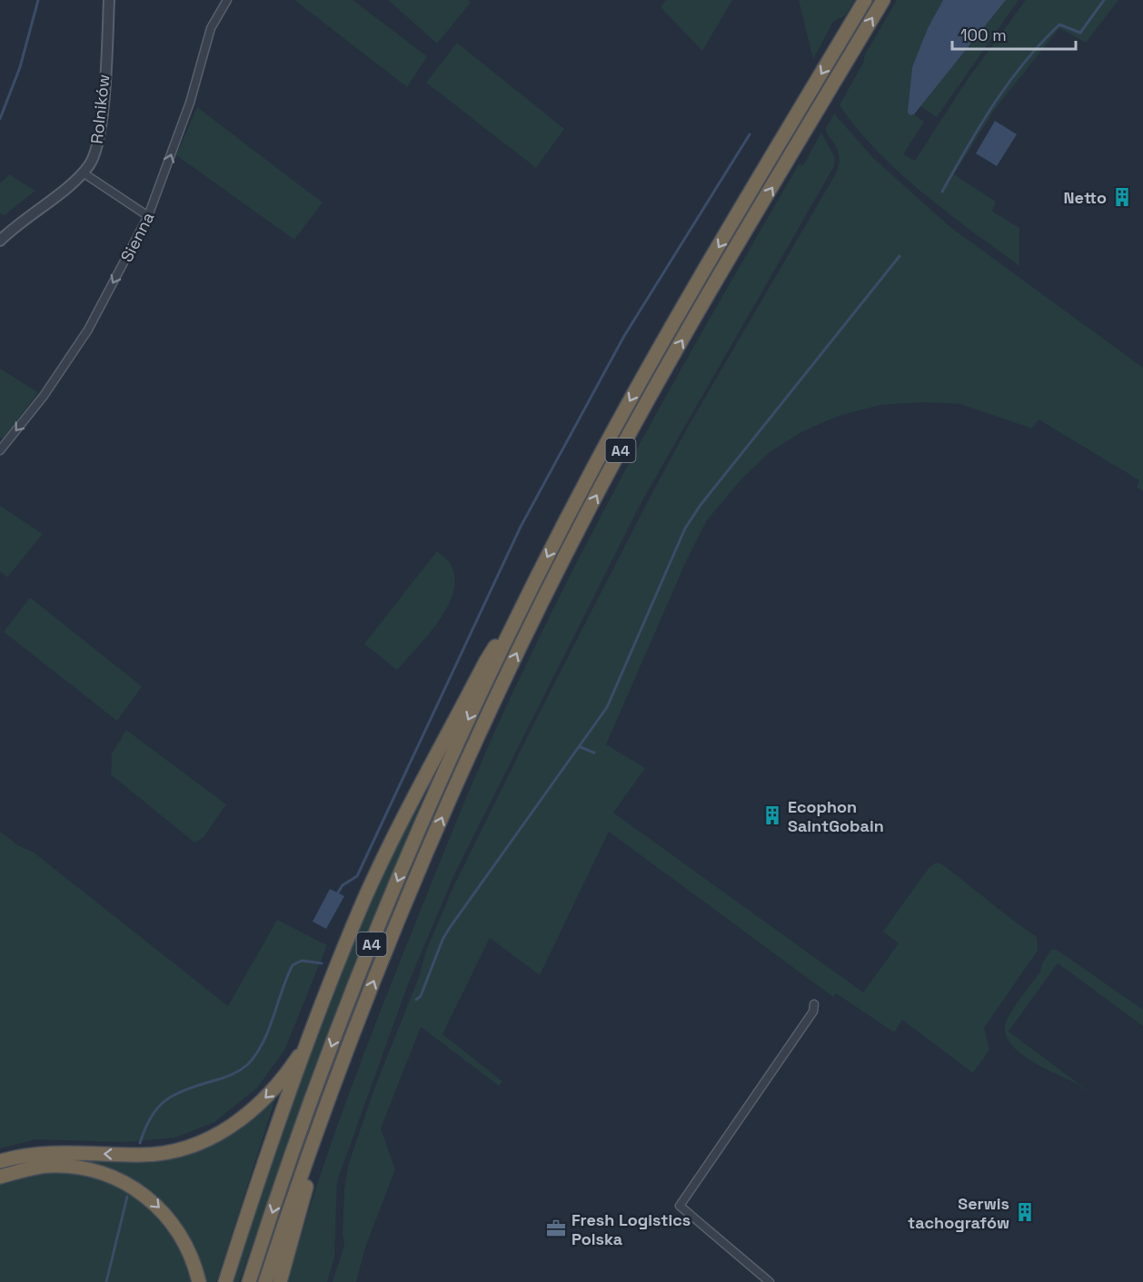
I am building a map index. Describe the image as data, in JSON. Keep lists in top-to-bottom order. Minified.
{"streets":{"highway":["A4"],"street":["Rolników","Sienna"]},"places":{"building":["Netto","Ecophon SaintGobain","Serwis tachografów"],"office":["Fresh Logistics Polska"]},"scale_bar":"100 m"}
